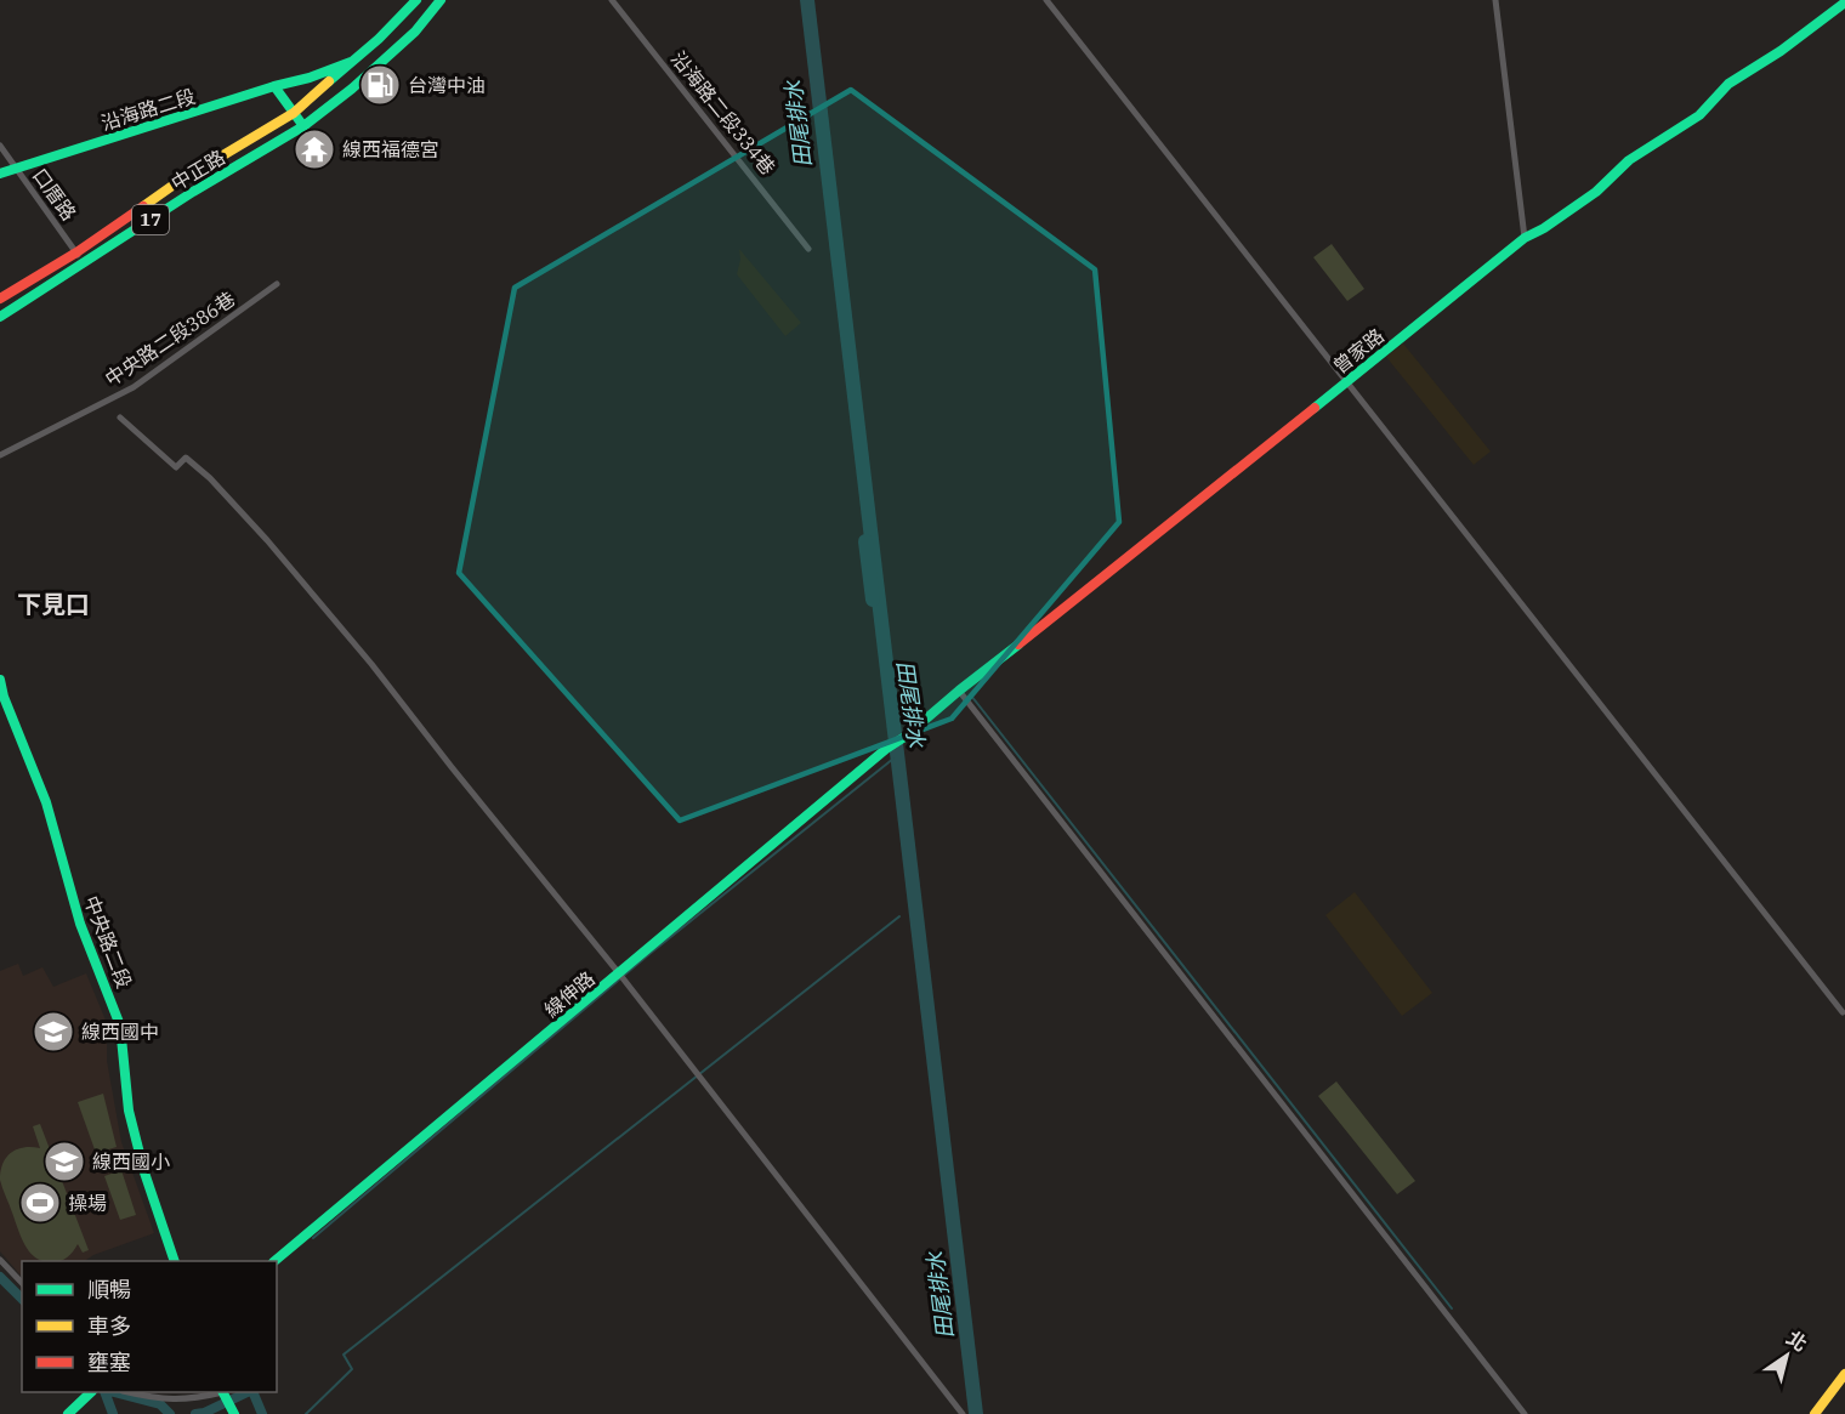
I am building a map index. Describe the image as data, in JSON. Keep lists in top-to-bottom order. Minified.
{"streets":{"street":["沿海路二段","沿海路二段334巷","中正路","口厝路","17","中央路二段386巷","曾家路","中央路二段","線伸路"]},"crossings":[["沿海路二段","口厝路"],["沿海路二段","17"],["中正路","口厝路"],["中正路","17"],["曾家路","線伸路"]],"districts":["下見口"],"water":["田尾排水"],"places":{"fuel station":["台灣中油"],"temple":["線西福德宮"],"school or university":["線西國中","線西國小"],"sports":["操場"]},"legend":["順暢","車多","壅塞"],"north":"top right"}
